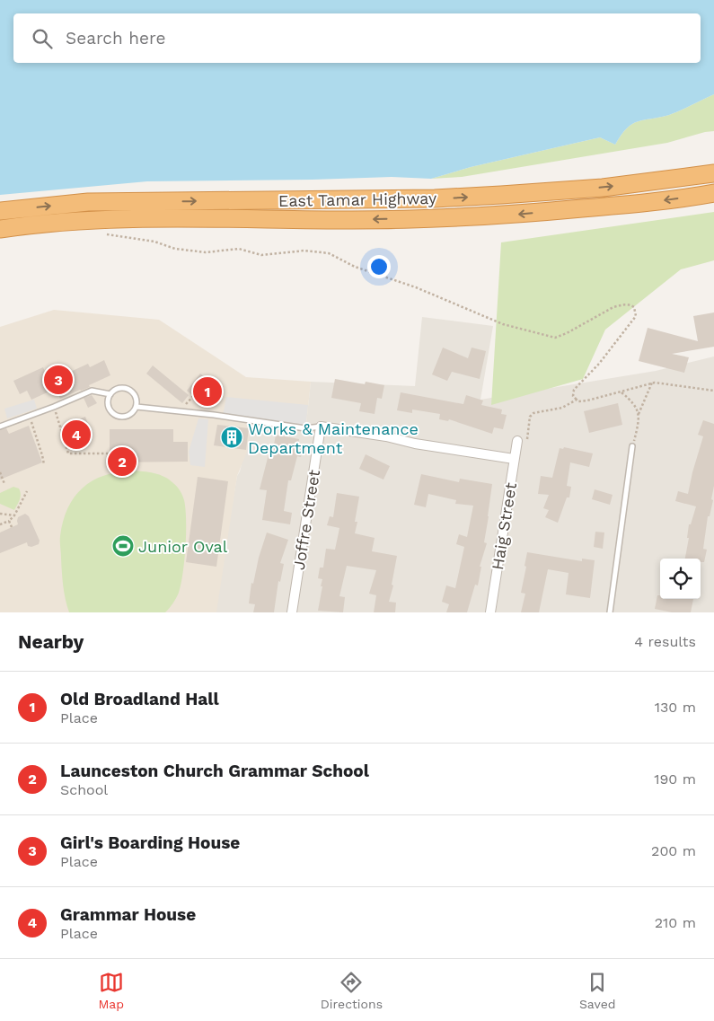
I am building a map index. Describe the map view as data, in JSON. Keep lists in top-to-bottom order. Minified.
{"streets":{"highway":["East Tamar Highway"],"street":["Joffre Street","Haig Street"]},"places":{"building":["Works & Maintenance Department"],"sports":["Junior Oval"]},"page":{"search":"Search here","pins":["3","1","4","2"],"heading":["Nearby","4 results"],"list":[{"mark":"1","name":"Old Broadland Hall","note":"Place","value":"130 m"},{"mark":"2","name":"Launceston Church Grammar School","note":"School","value":"190 m"},{"mark":"3","name":"Girl's Boarding House","note":"Place","value":"200 m"},{"mark":"4","name":"Grammar House","note":"Place","value":"210 m"}],"nav":["Map","Directions","Saved"]}}
